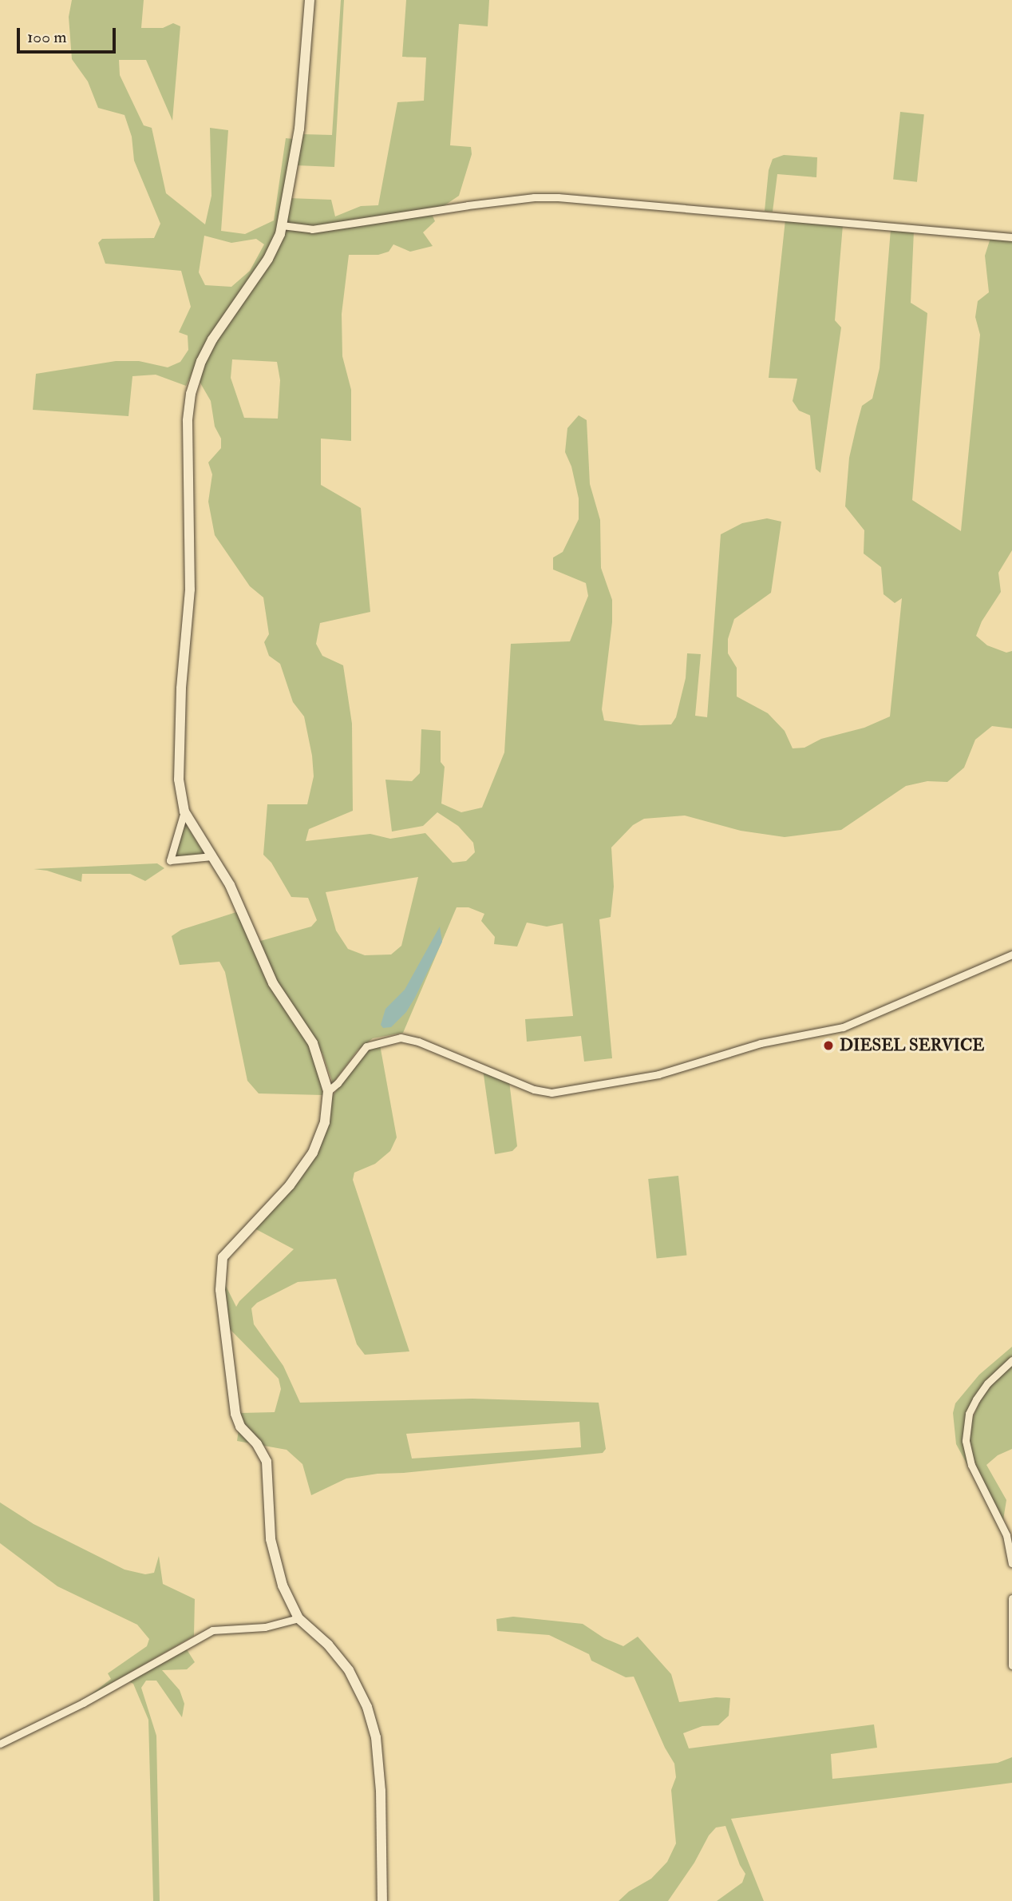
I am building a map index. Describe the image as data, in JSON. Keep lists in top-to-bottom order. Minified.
{"places":["DIESEL SERVICE"],"scale_bar":"100 m"}
